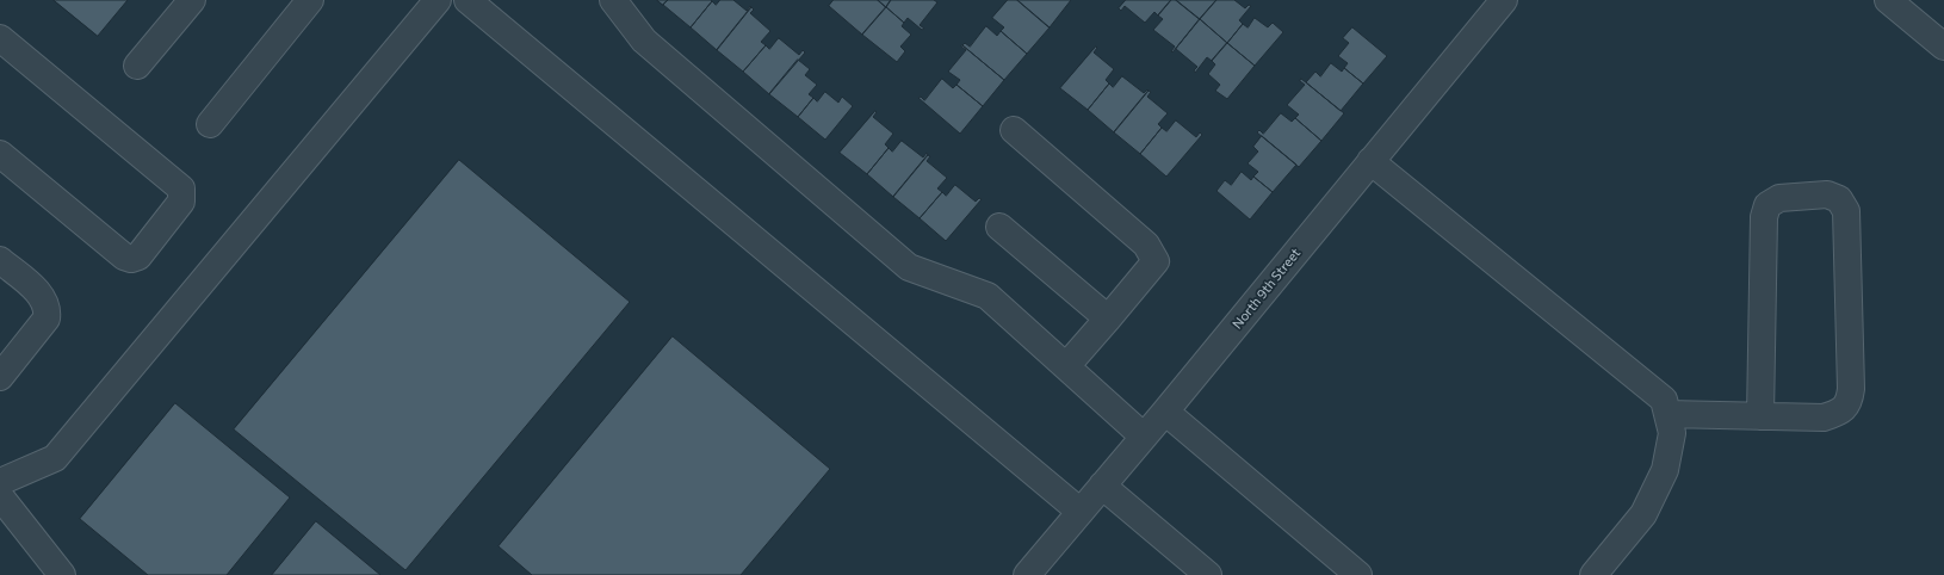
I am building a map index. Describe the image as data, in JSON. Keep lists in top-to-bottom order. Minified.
{"streets":{"street":["North 9th Street"]}}
